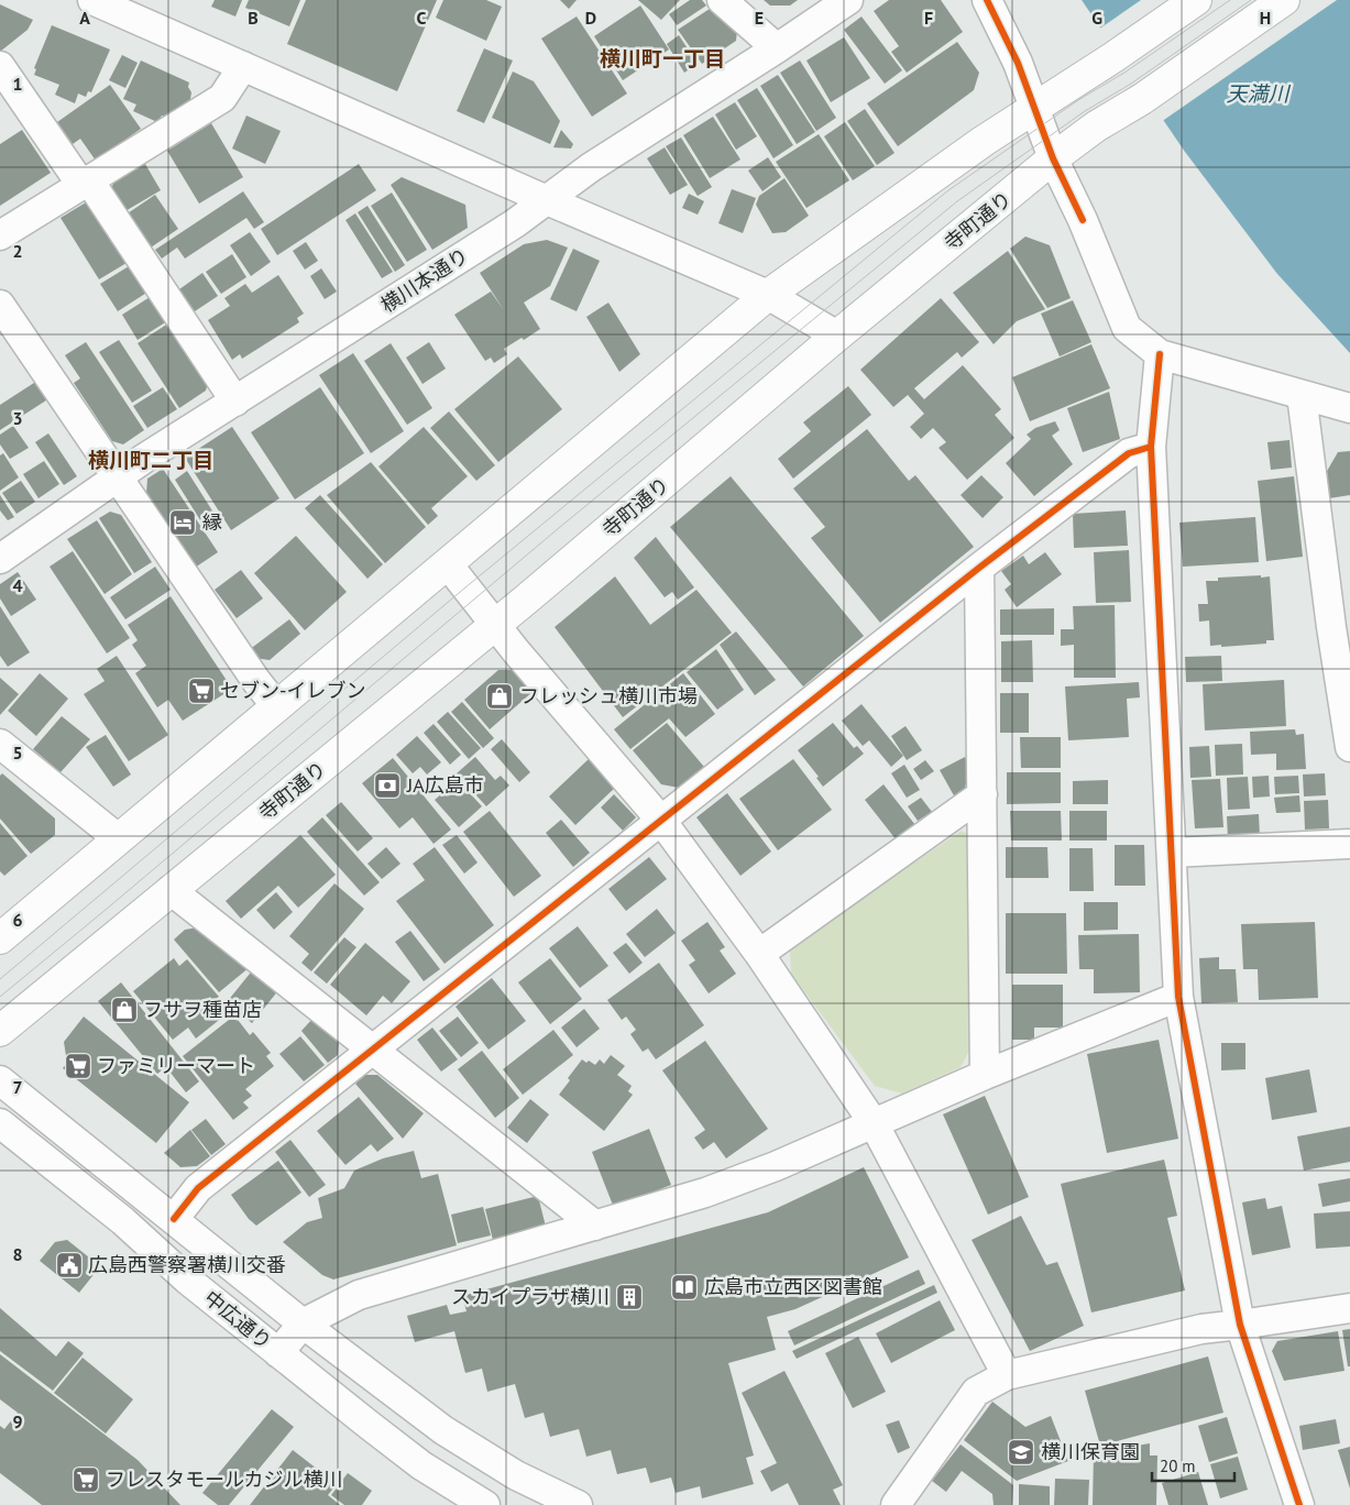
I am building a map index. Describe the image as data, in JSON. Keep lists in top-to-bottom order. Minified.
{"streets":{"highway":["寺町通り"],"street":["横川本通り","中広通り"]},"districts":["横川町一丁目","横川町二丁目"],"water":["天満川"],"places":{"hotel":["縁"],"supermarket":["セブン-イレブン","ファミリーマート","フレスタモールカジル横川"],"shop":["フレッシュ横川市場","フサヲ種苗店"],"bank":["JA広島市"],"public building":["広島西警察署横川交番"],"library":["広島市立西区図書館"],"building":["スカイプラザ横川"],"school or university":["横川保育園"]},"scale_bar":"20 m","grid":{"columns":["A","B","C","D","E","F","G","H"],"rows":["1","2","3","4","5","6","7","8","9"]}}
